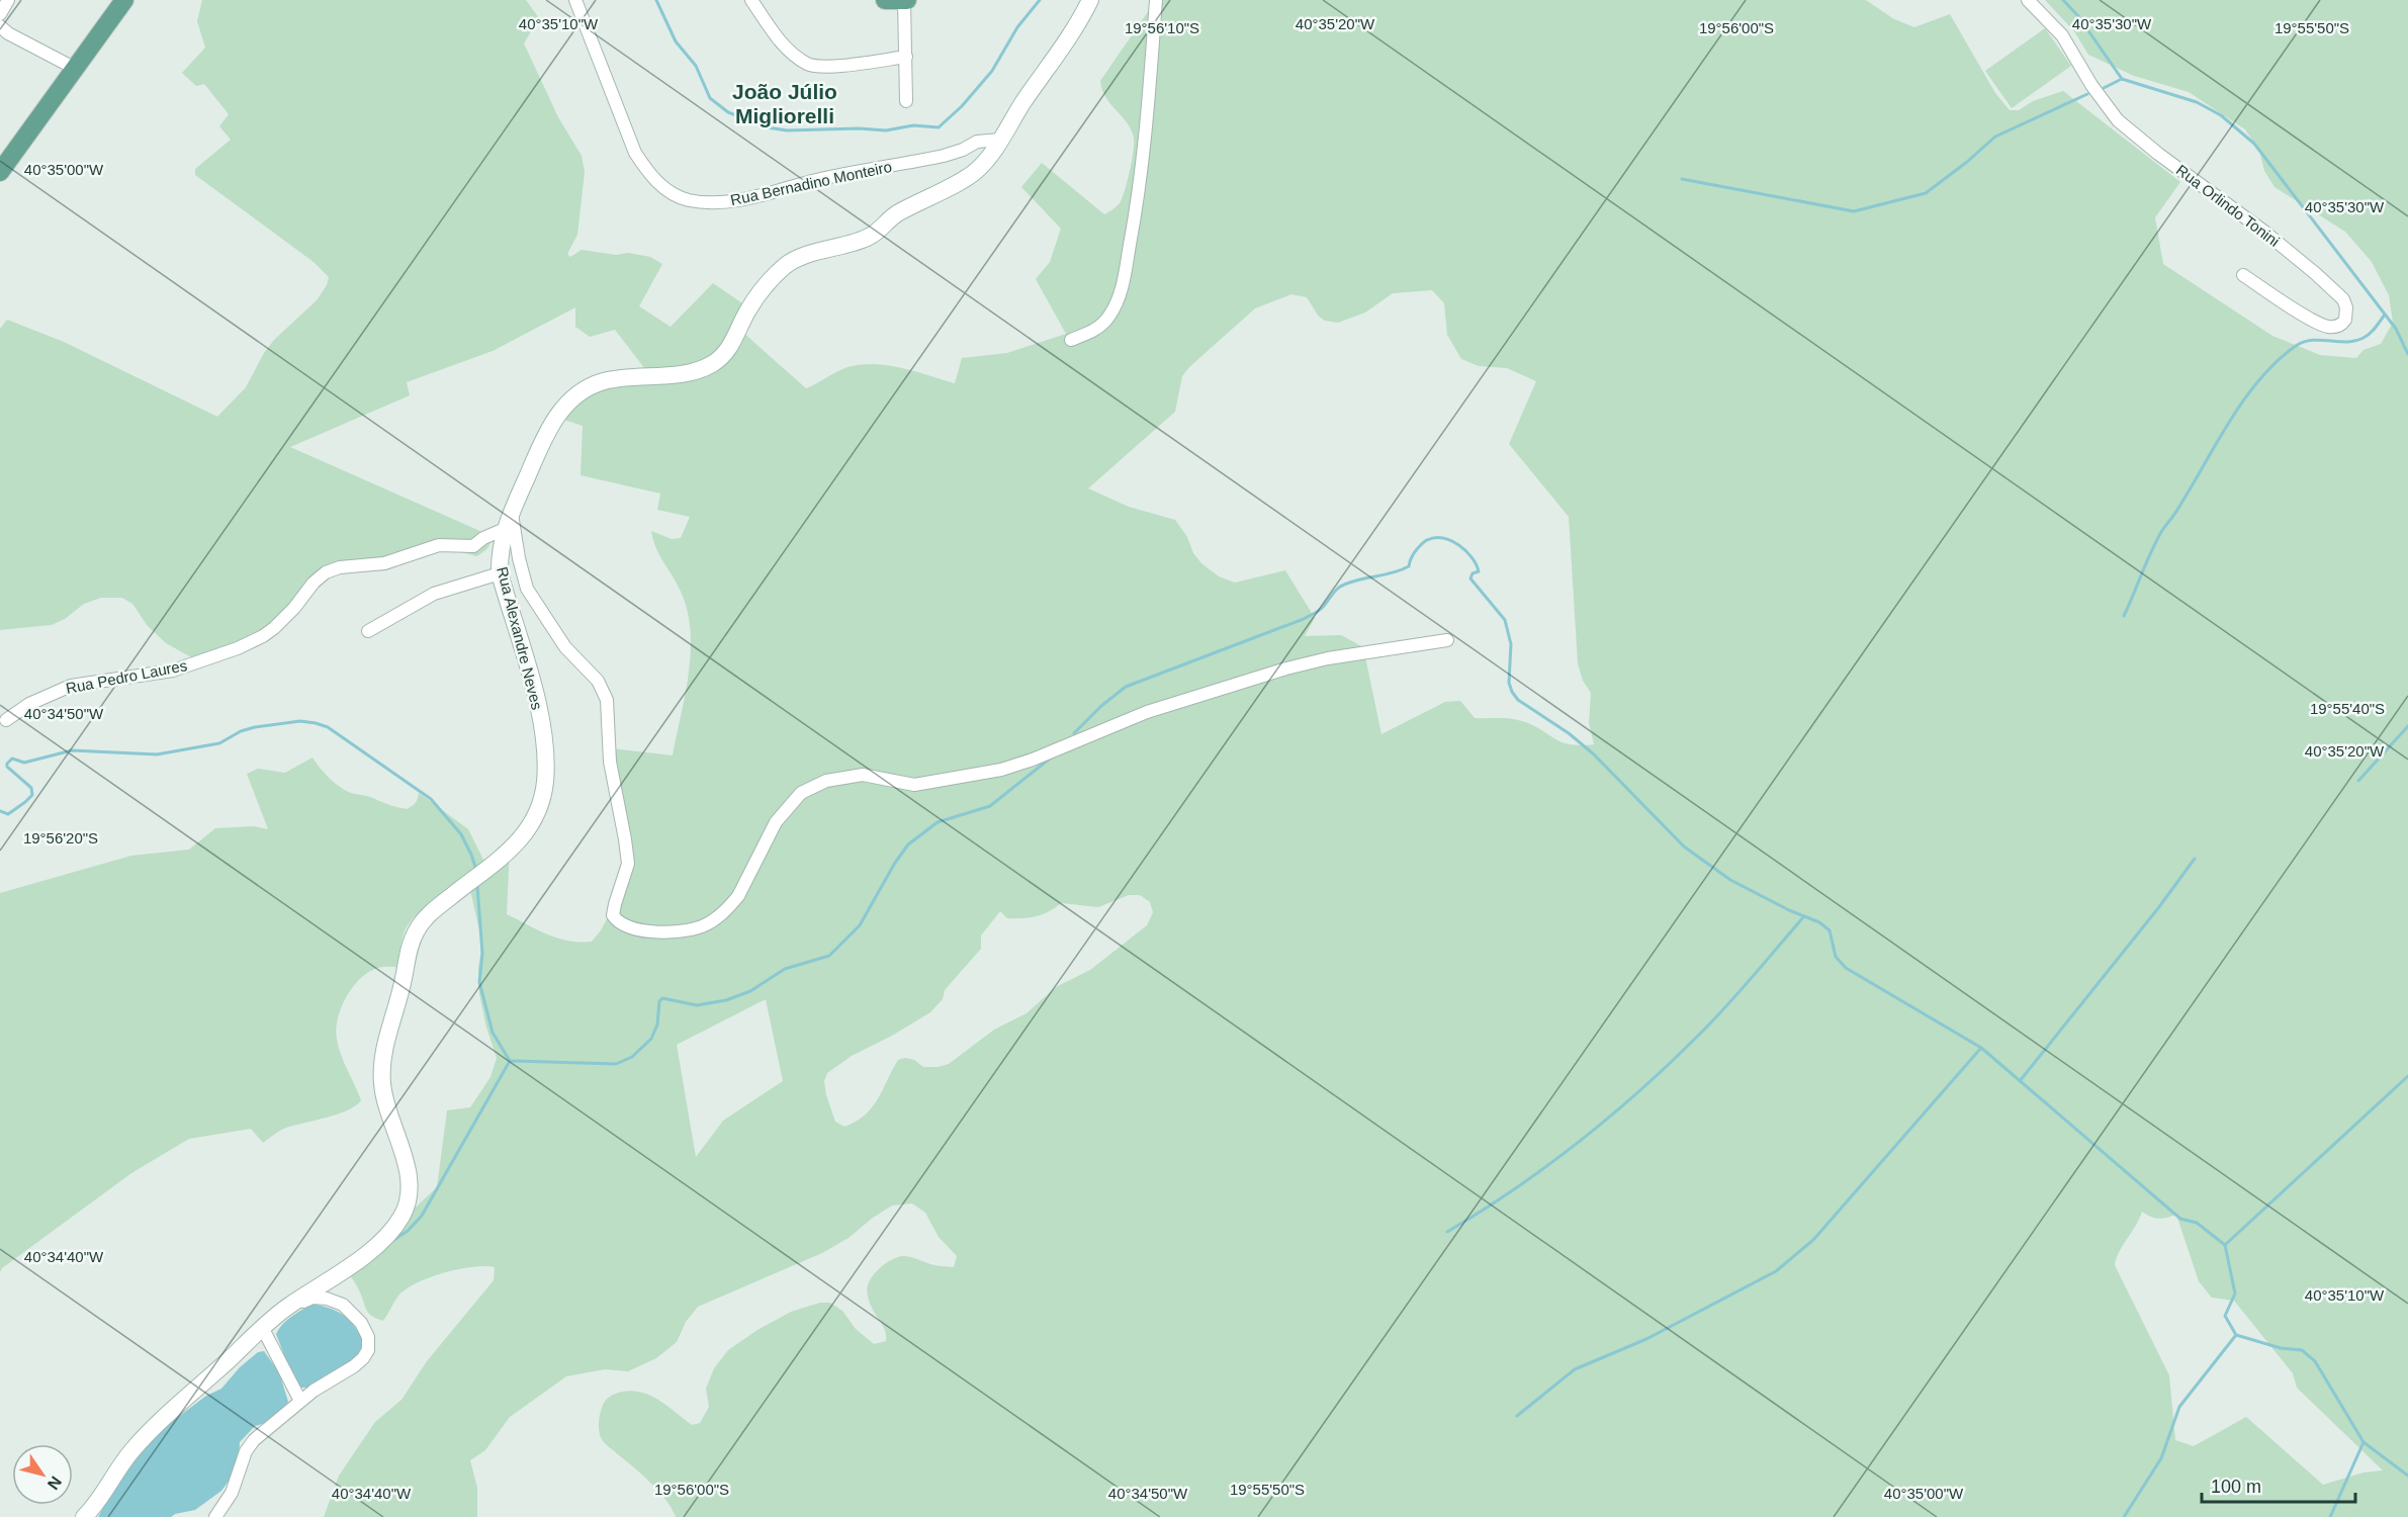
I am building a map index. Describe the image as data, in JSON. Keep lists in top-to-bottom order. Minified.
{"streets":{"street":["Rua Bernadino Monteiro","Rua Orlindo Tonini","Rua Alexandre Neves","Rua Pedro Laures"]},"crossings":[["Rua Bernadino Monteiro","Rua Alexandre Neves"],["Rua Alexandre Neves","Rua Pedro Laures"]],"districts":["João Júlio Migliorelli"],"scale_bar":"100 m","north":"bottom right","coordinates":["40°35'10\"W","40°35'20\"W","40°35'30\"W","19°56'10\"S","19°56'00\"S","19°55'50\"S","40°35'00\"W","19°55'40\"S","40°34'50\"W","19°56'20\"S","40°34'40\"W"]}
